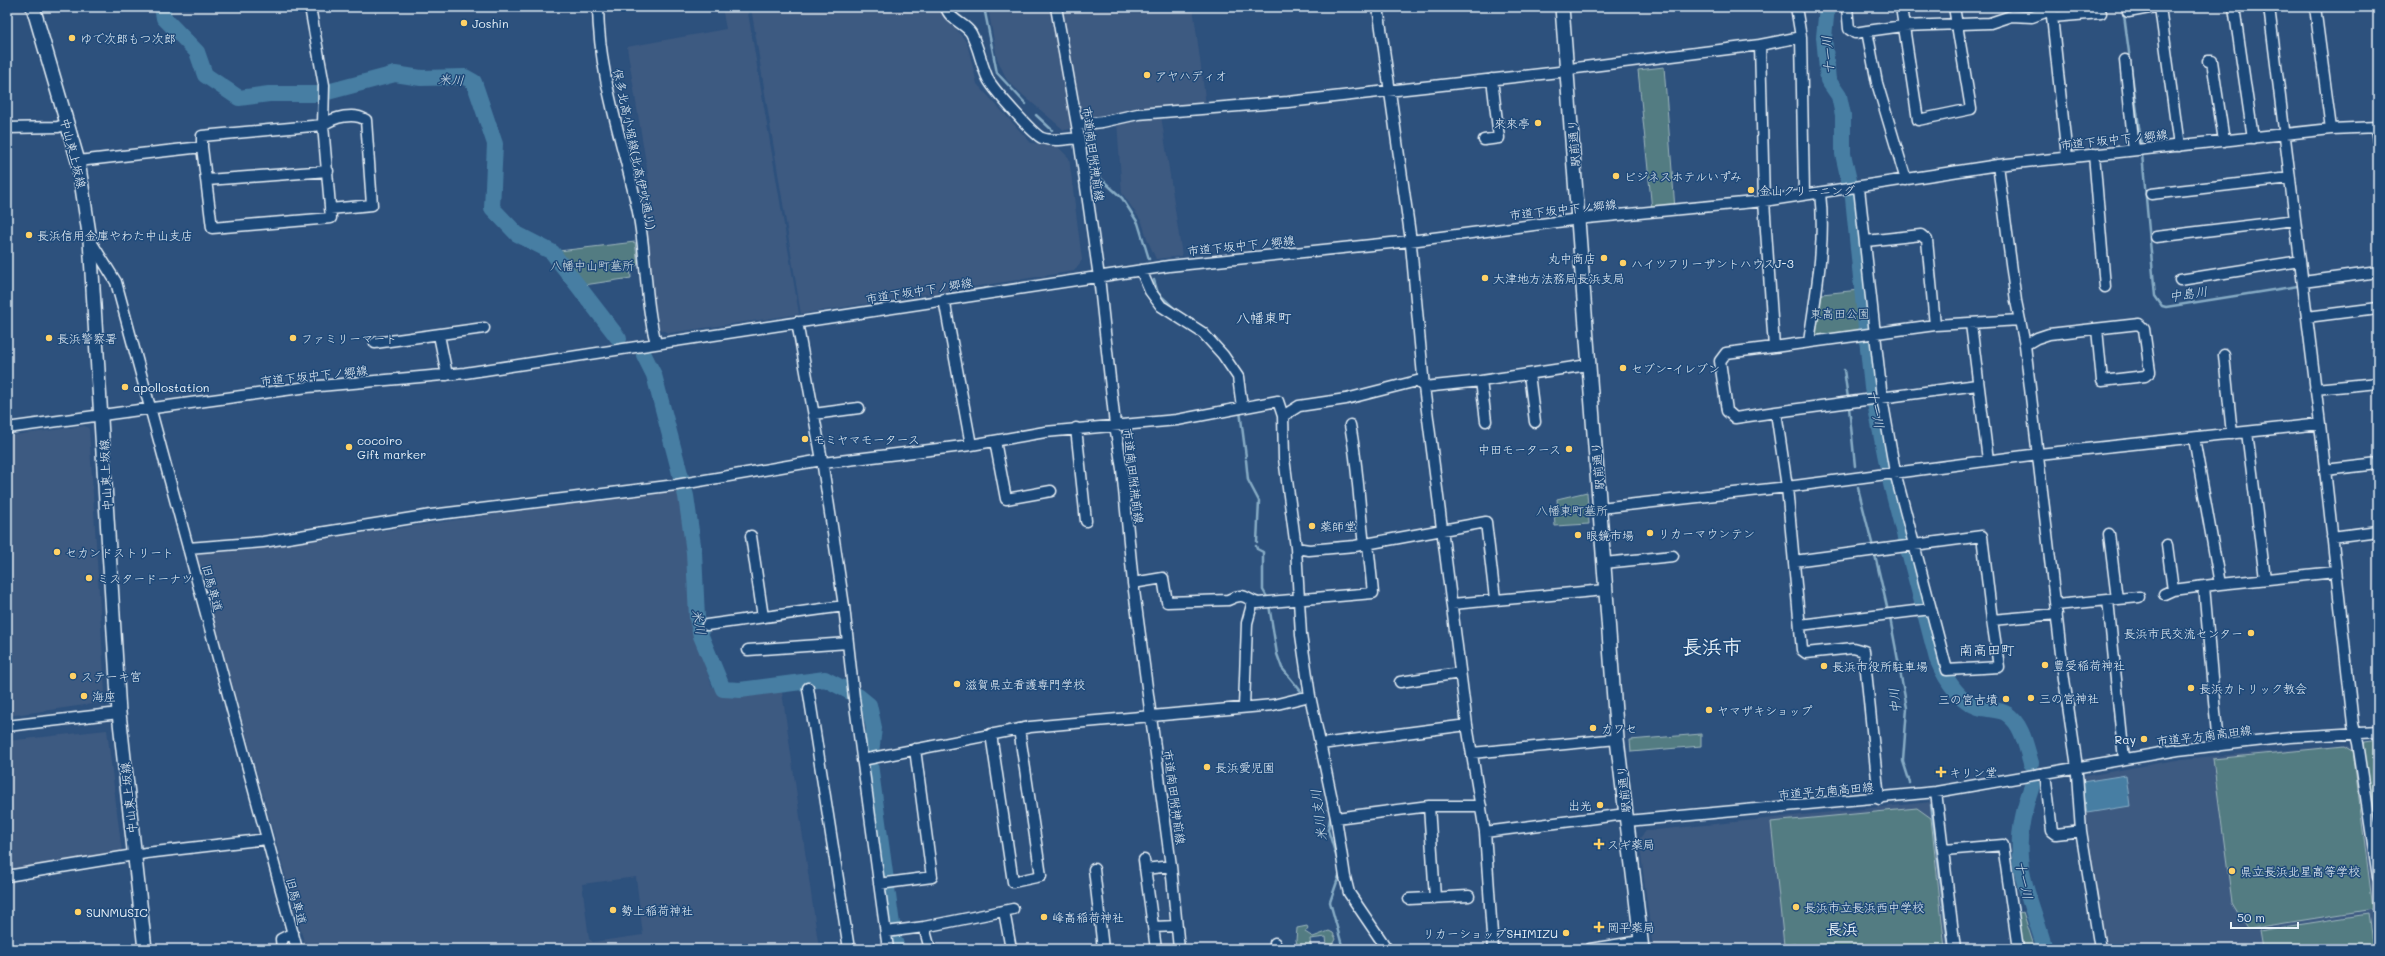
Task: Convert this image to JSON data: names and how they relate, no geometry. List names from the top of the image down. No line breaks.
{"streets":{"main road":["駅前通り","中山東上坂線"],"street":["市道下坂中下ノ郷線","保多北高小堀線(北高伊吹通り)","市道南田附神前線","旧馬車道","市道平方南高田線"]},"crossings":[["市道下坂中下ノ郷線","駅前通り"],["市道下坂中下ノ郷線","保多北高小堀線(北高伊吹通り)"],["市道下坂中下ノ郷線","中山東上坂線"],["市道下坂中下ノ郷線","市道南田附神前線"],["市道下坂中下ノ郷線","旧馬車道"],["駅前通り","市道平方南高田線"],["中山東上坂線","旧馬車道"]],"districts":["八幡東町","長浜市","南高田町","長浜"],"water":["十一川","米川","中島川","中川","米川支川"],"parks":["八幡中山町墓所","東高田公園","八幡東町墓所"],"places":{"other":["Joshin","ゆで次郎もつ次郎","アヤハディオ","來來亭","ビジネスホテルいずみ","金山クリーニング","長浜信用金庫やわた中山支店","丸中商店","ハイツフリーザントハウスJ-3","大津地方法務局長浜支局","長浜警察署","ファミリーマート","セブン-イレブン","apollostation","モミヤマモータース","cocoiro Gift marker","中田モータース","薬師堂","リカーマウンテン","眼鏡市場","セカンドストリート","ミスタードーナツ","長浜市民交流センター","豊受稲荷神社","長浜市役所駐車場","ステーキ宮","滋賀県立看護専門学校","長浜カトリック教会","海座","三の宮神社","三の宮古墳","ヤマザキショップ","カワセ","Ray","長浜愛児園","出光","県立長浜北星高等学校","長浜市立長浜西中学校","勢上稲荷神社","SUNMUSIC","峰高稲荷神社","リカーショップSHIMIZU"],"health":["キリン堂","スギ薬局","岡平薬局"]},"scale_bar":"50 m"}
